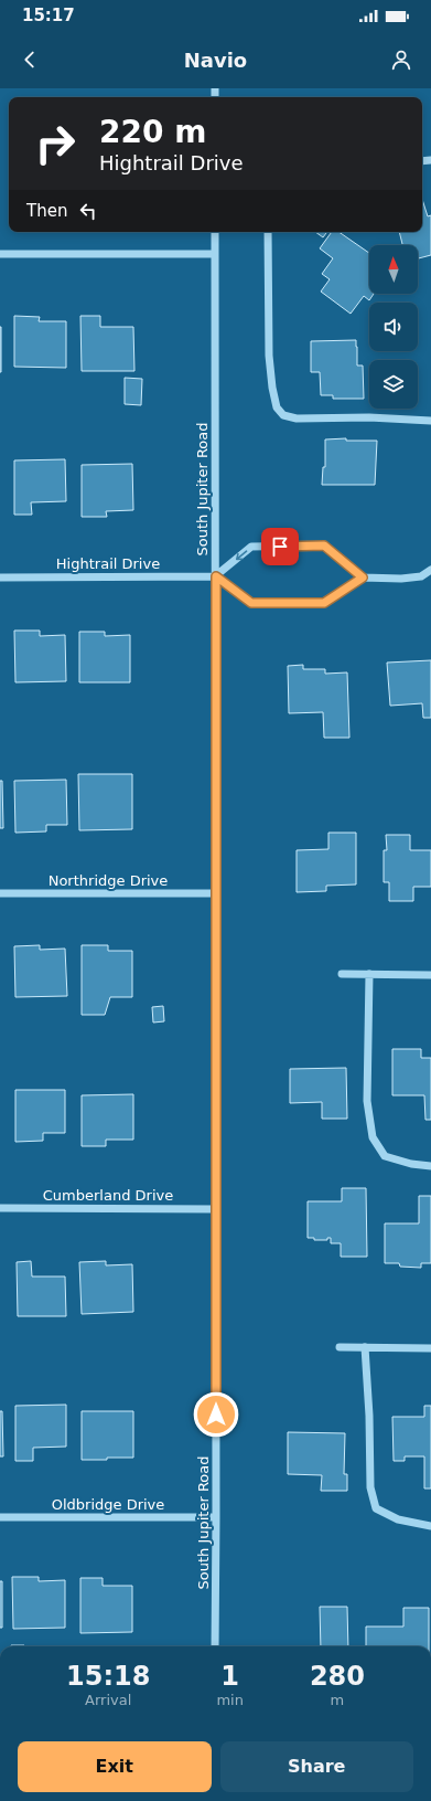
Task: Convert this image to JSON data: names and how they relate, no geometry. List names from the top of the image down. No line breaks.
{"streets":{"street":["South Jupiter Road","Hightrail Drive","Northridge Drive","Cumberland Drive","Oldbridge Drive"]},"crossings":[["South Jupiter Road","Hightrail Drive"],["South Jupiter Road","Northridge Drive"],["South Jupiter Road","Cumberland Drive"],["South Jupiter Road","Oldbridge Drive"]],"north":"top","page":{"status":"15:17","header":"Navio","turn":["220 m","Hightrail Drive"],"then":"Then","eta":["15:18","Arrival","1","min","280","m"],"buttons":["Exit","Share"]}}
